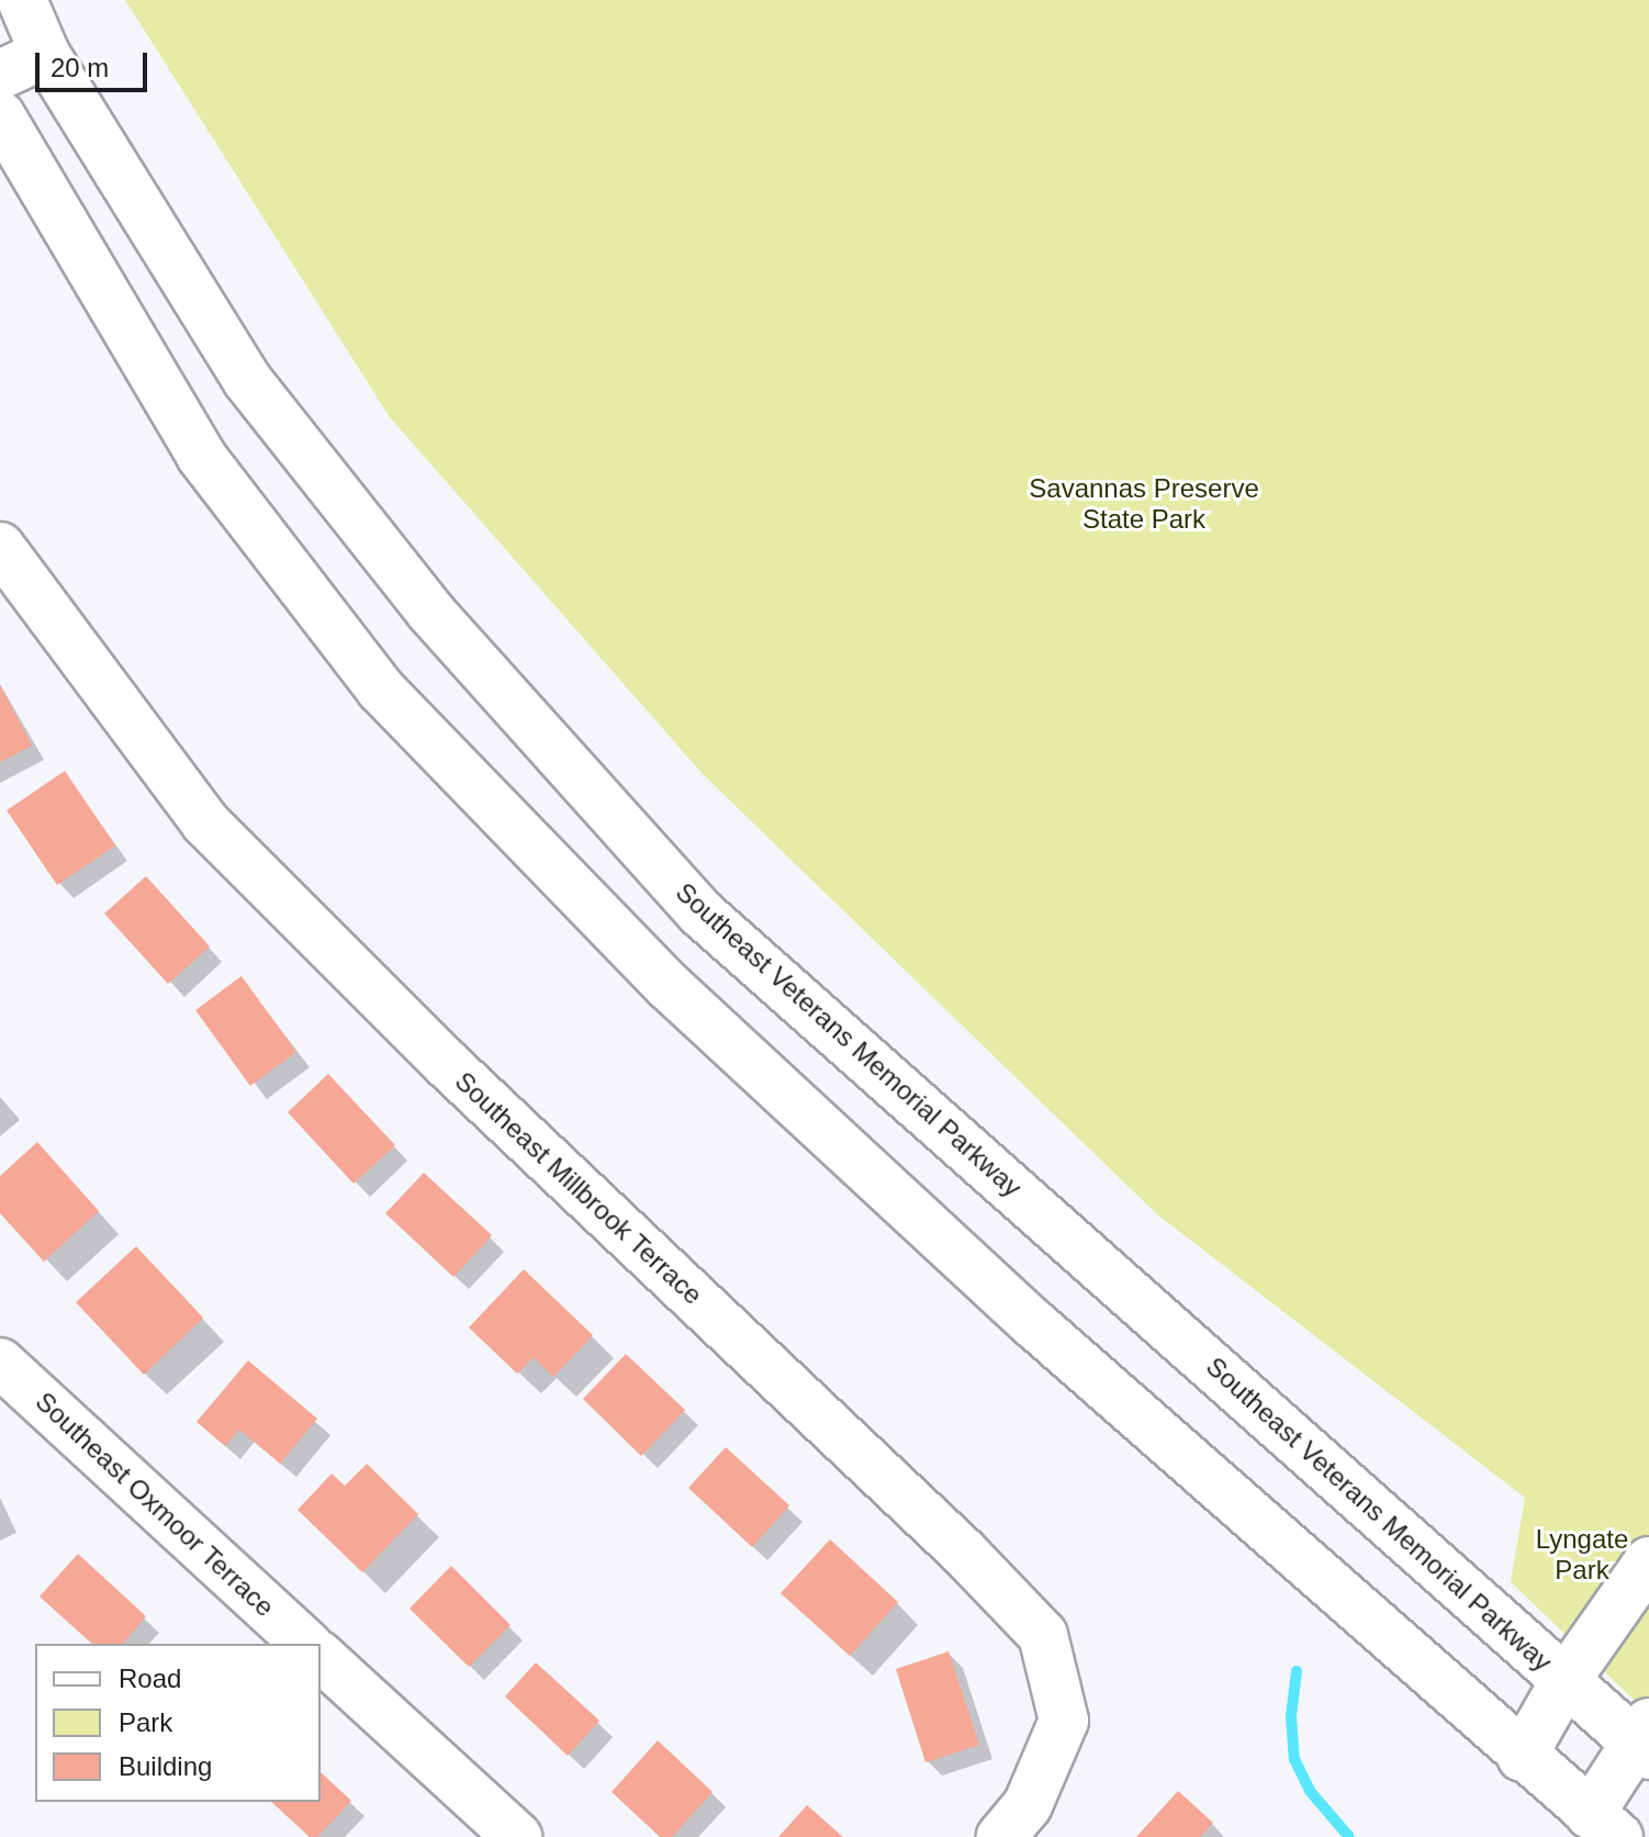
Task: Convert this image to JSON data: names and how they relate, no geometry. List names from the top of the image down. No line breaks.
{"streets":{"main road":["Southeast Veterans Memorial Parkway","Southeast Millbrook Terrace","Southeast Oxmoor Terrace"]},"parks":["Savannas Preserve State Park","Lyngate Park"],"legend":["Road","Park","Building"],"scale_bar":"20 m"}
